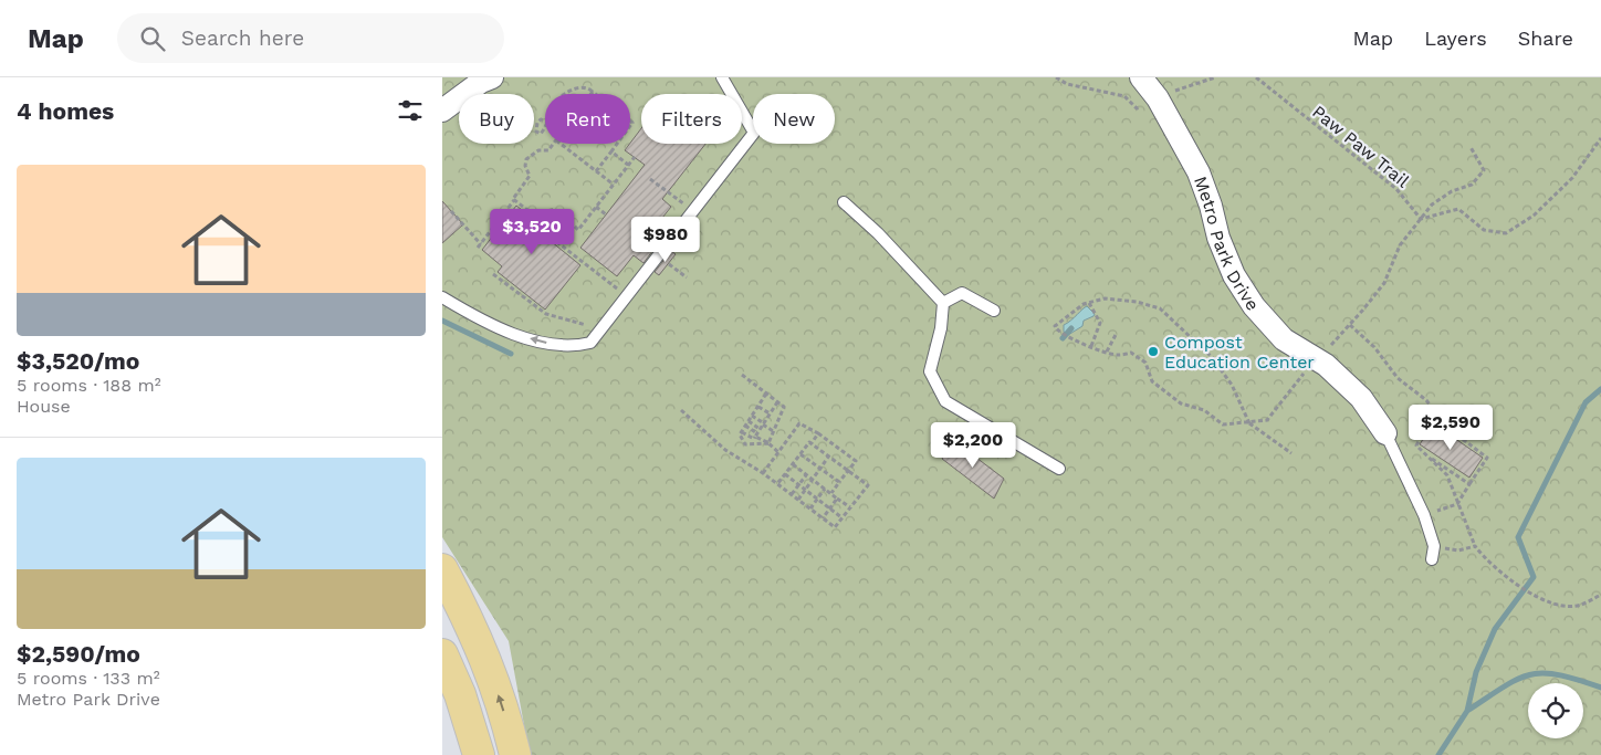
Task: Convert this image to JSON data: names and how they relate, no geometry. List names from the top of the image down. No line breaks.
{"streets":{"street":["Metro Park Drive"],"path":["Paw Paw Trail"]},"places":["Compost Education Center"],"page":{"header":"Map","search":"Search here","nav":["Map","Layers","Share"],"heading":"4 homes","chip":["Buy","Rent","Filters","New"],"list":[{"name":"$3,520/mo","note":"5 rooms · 188 m² · House"},{"name":"$2,590/mo","note":"5 rooms · 133 m² · Metro Park Drive"}],"price":["$3,520","$980","$2,590","$2,200"]}}
